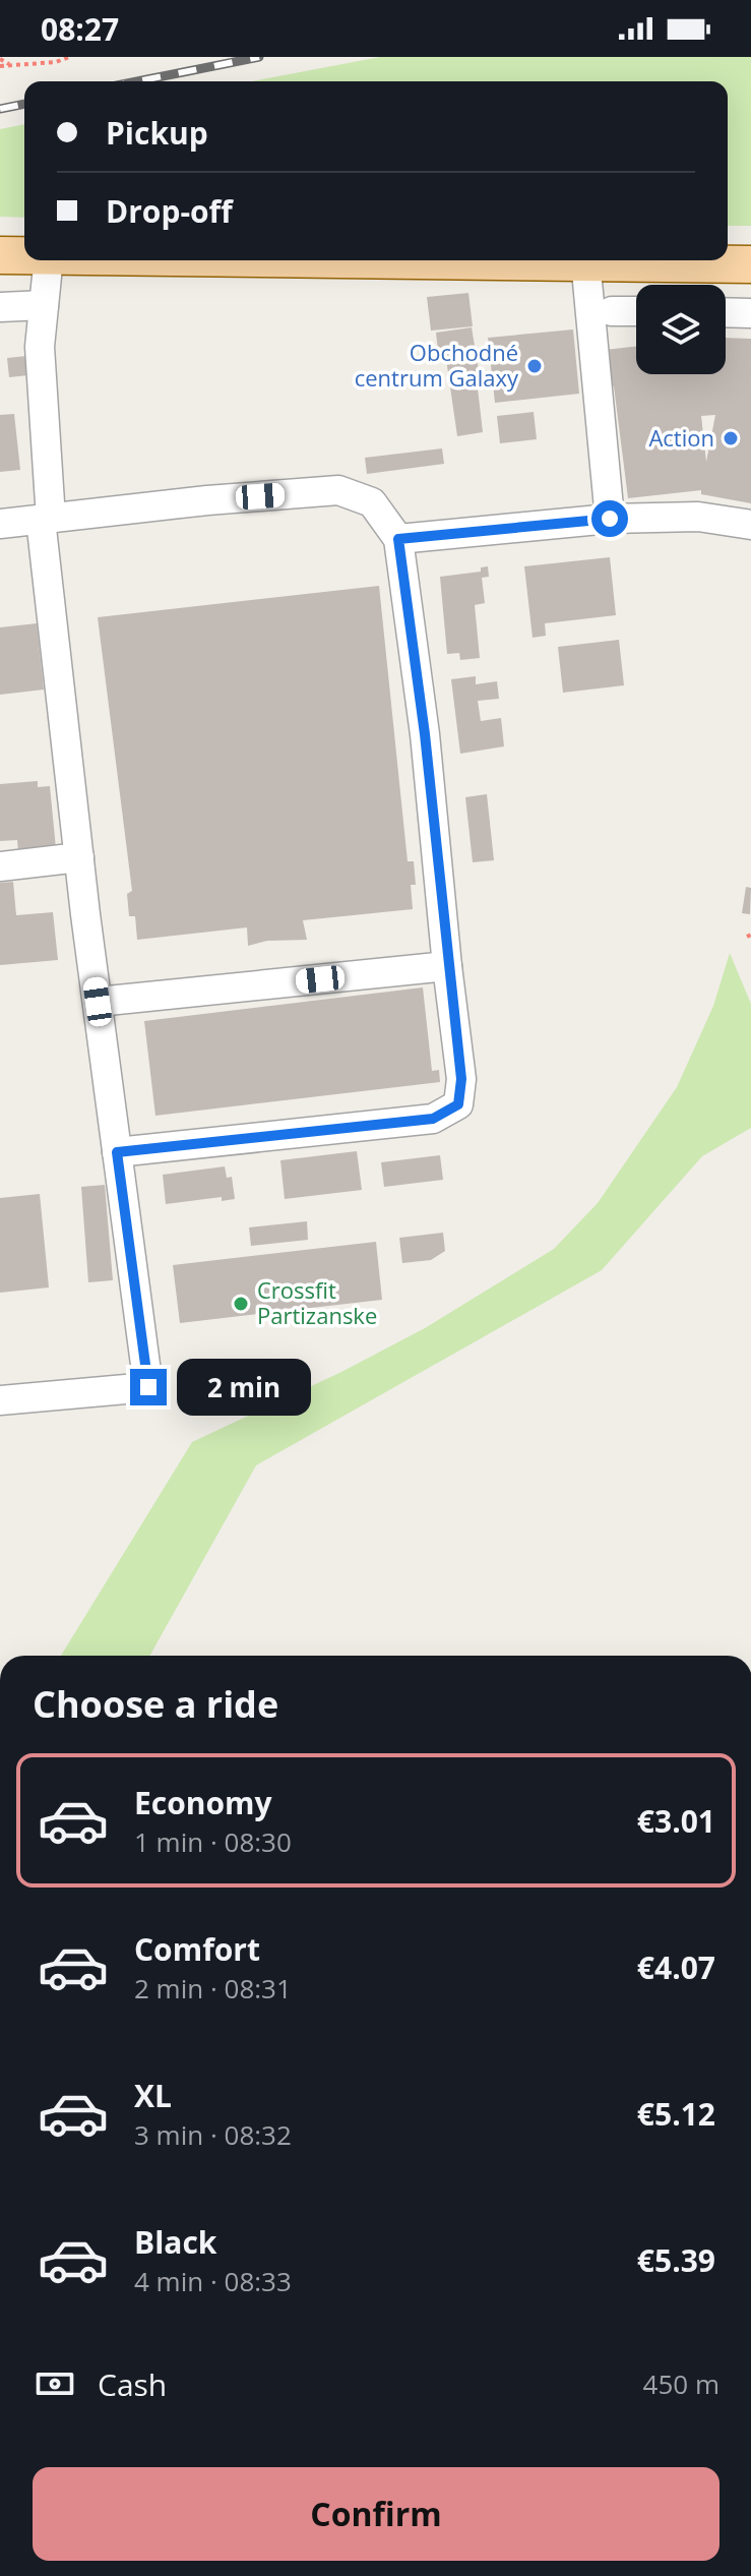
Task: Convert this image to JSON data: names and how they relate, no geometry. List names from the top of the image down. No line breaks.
{"places":["Obchodné centrum Galaxy","Action","Crossfit Partizanske"],"page":{"status":"08:27","banner":["Pickup","Drop-off"],"bubble":"2 min","heading":"Choose a ride","list":[{"name":"Economy","note":"1 min · 08:30","value":"€3.01"},{"name":"Comfort","note":"2 min · 08:31","value":"€4.07"},{"name":"XL","note":"3 min · 08:32","value":"€5.12"},{"name":"Black","note":"4 min · 08:33","value":"€5.39"}],"pay":["Cash","450 m"],"buttons":"Confirm"}}
